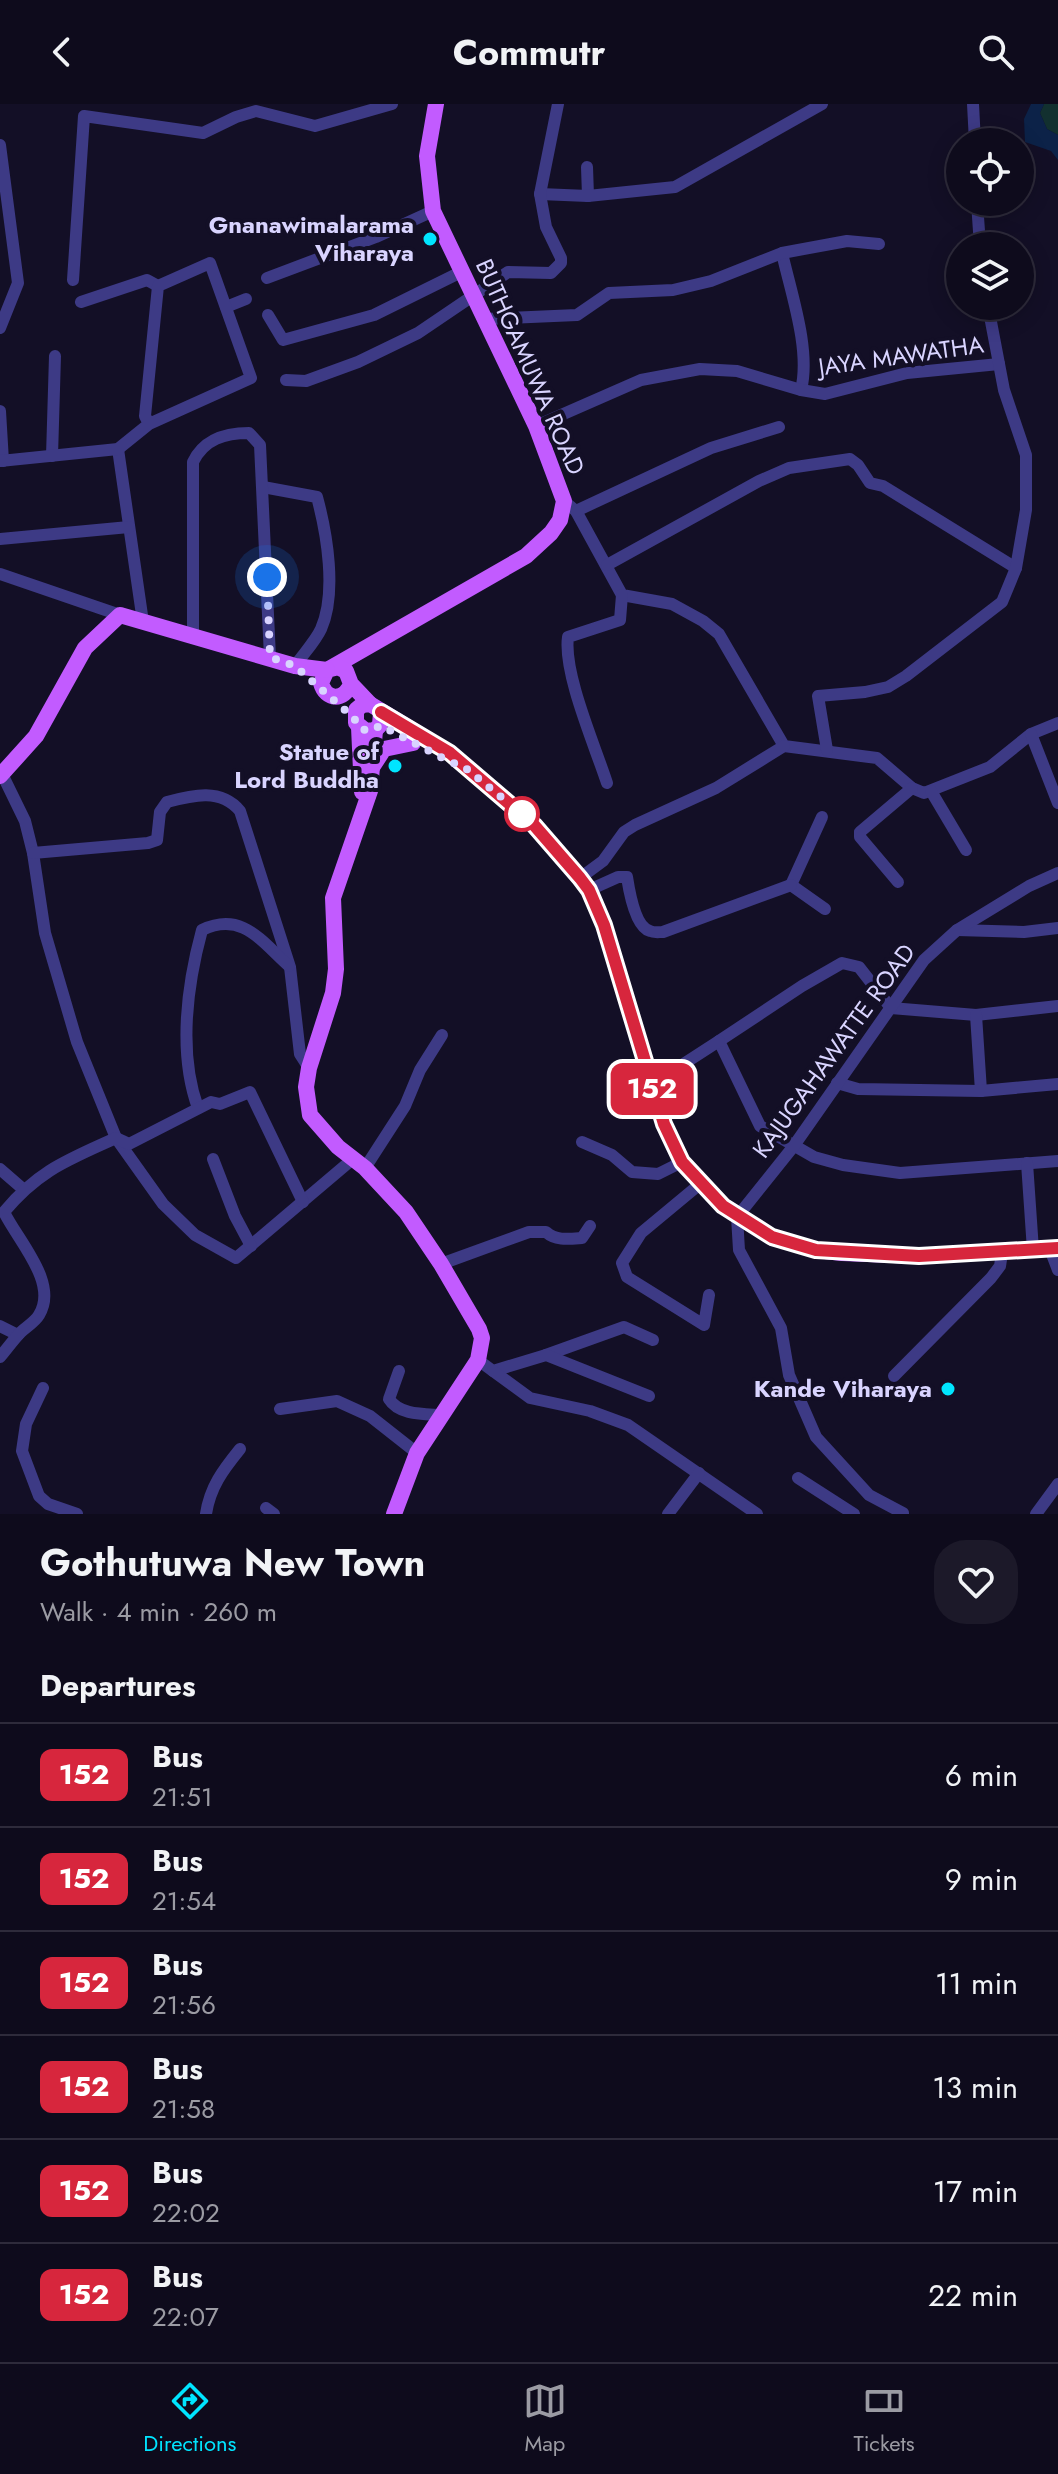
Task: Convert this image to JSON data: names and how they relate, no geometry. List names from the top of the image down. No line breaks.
{"streets":{"main road":["BUTHGAMUWA ROAD"],"street":["JAYA MAWATHA","KAJUGAHAWATTE ROAD"]},"crossings":[["JAYA MAWATHA","BUTHGAMUWA ROAD"]],"places":["Gnanawimalarama Viharaya","Statue of Lord Buddha","Kande Viharaya"],"lines":["bus line 152"],"page":{"header":"Commutr","on_map":"152","heading":[["Gothutuwa New Town","Walk · 4 min · 260 m"],"Departures"],"list":[{"mark":"152","name":"Bus","note":"21:51","value":"6 min"},{"mark":"152","name":"Bus","note":"21:54","value":"9 min"},{"mark":"152","name":"Bus","note":"21:56","value":"11 min"},{"mark":"152","name":"Bus","note":"21:58","value":"13 min"},{"mark":"152","name":"Bus","note":"22:02","value":"17 min"},{"mark":"152","name":"Bus","note":"22:07","value":"22 min"}],"tabs":["Directions","Map","Tickets"]}}
